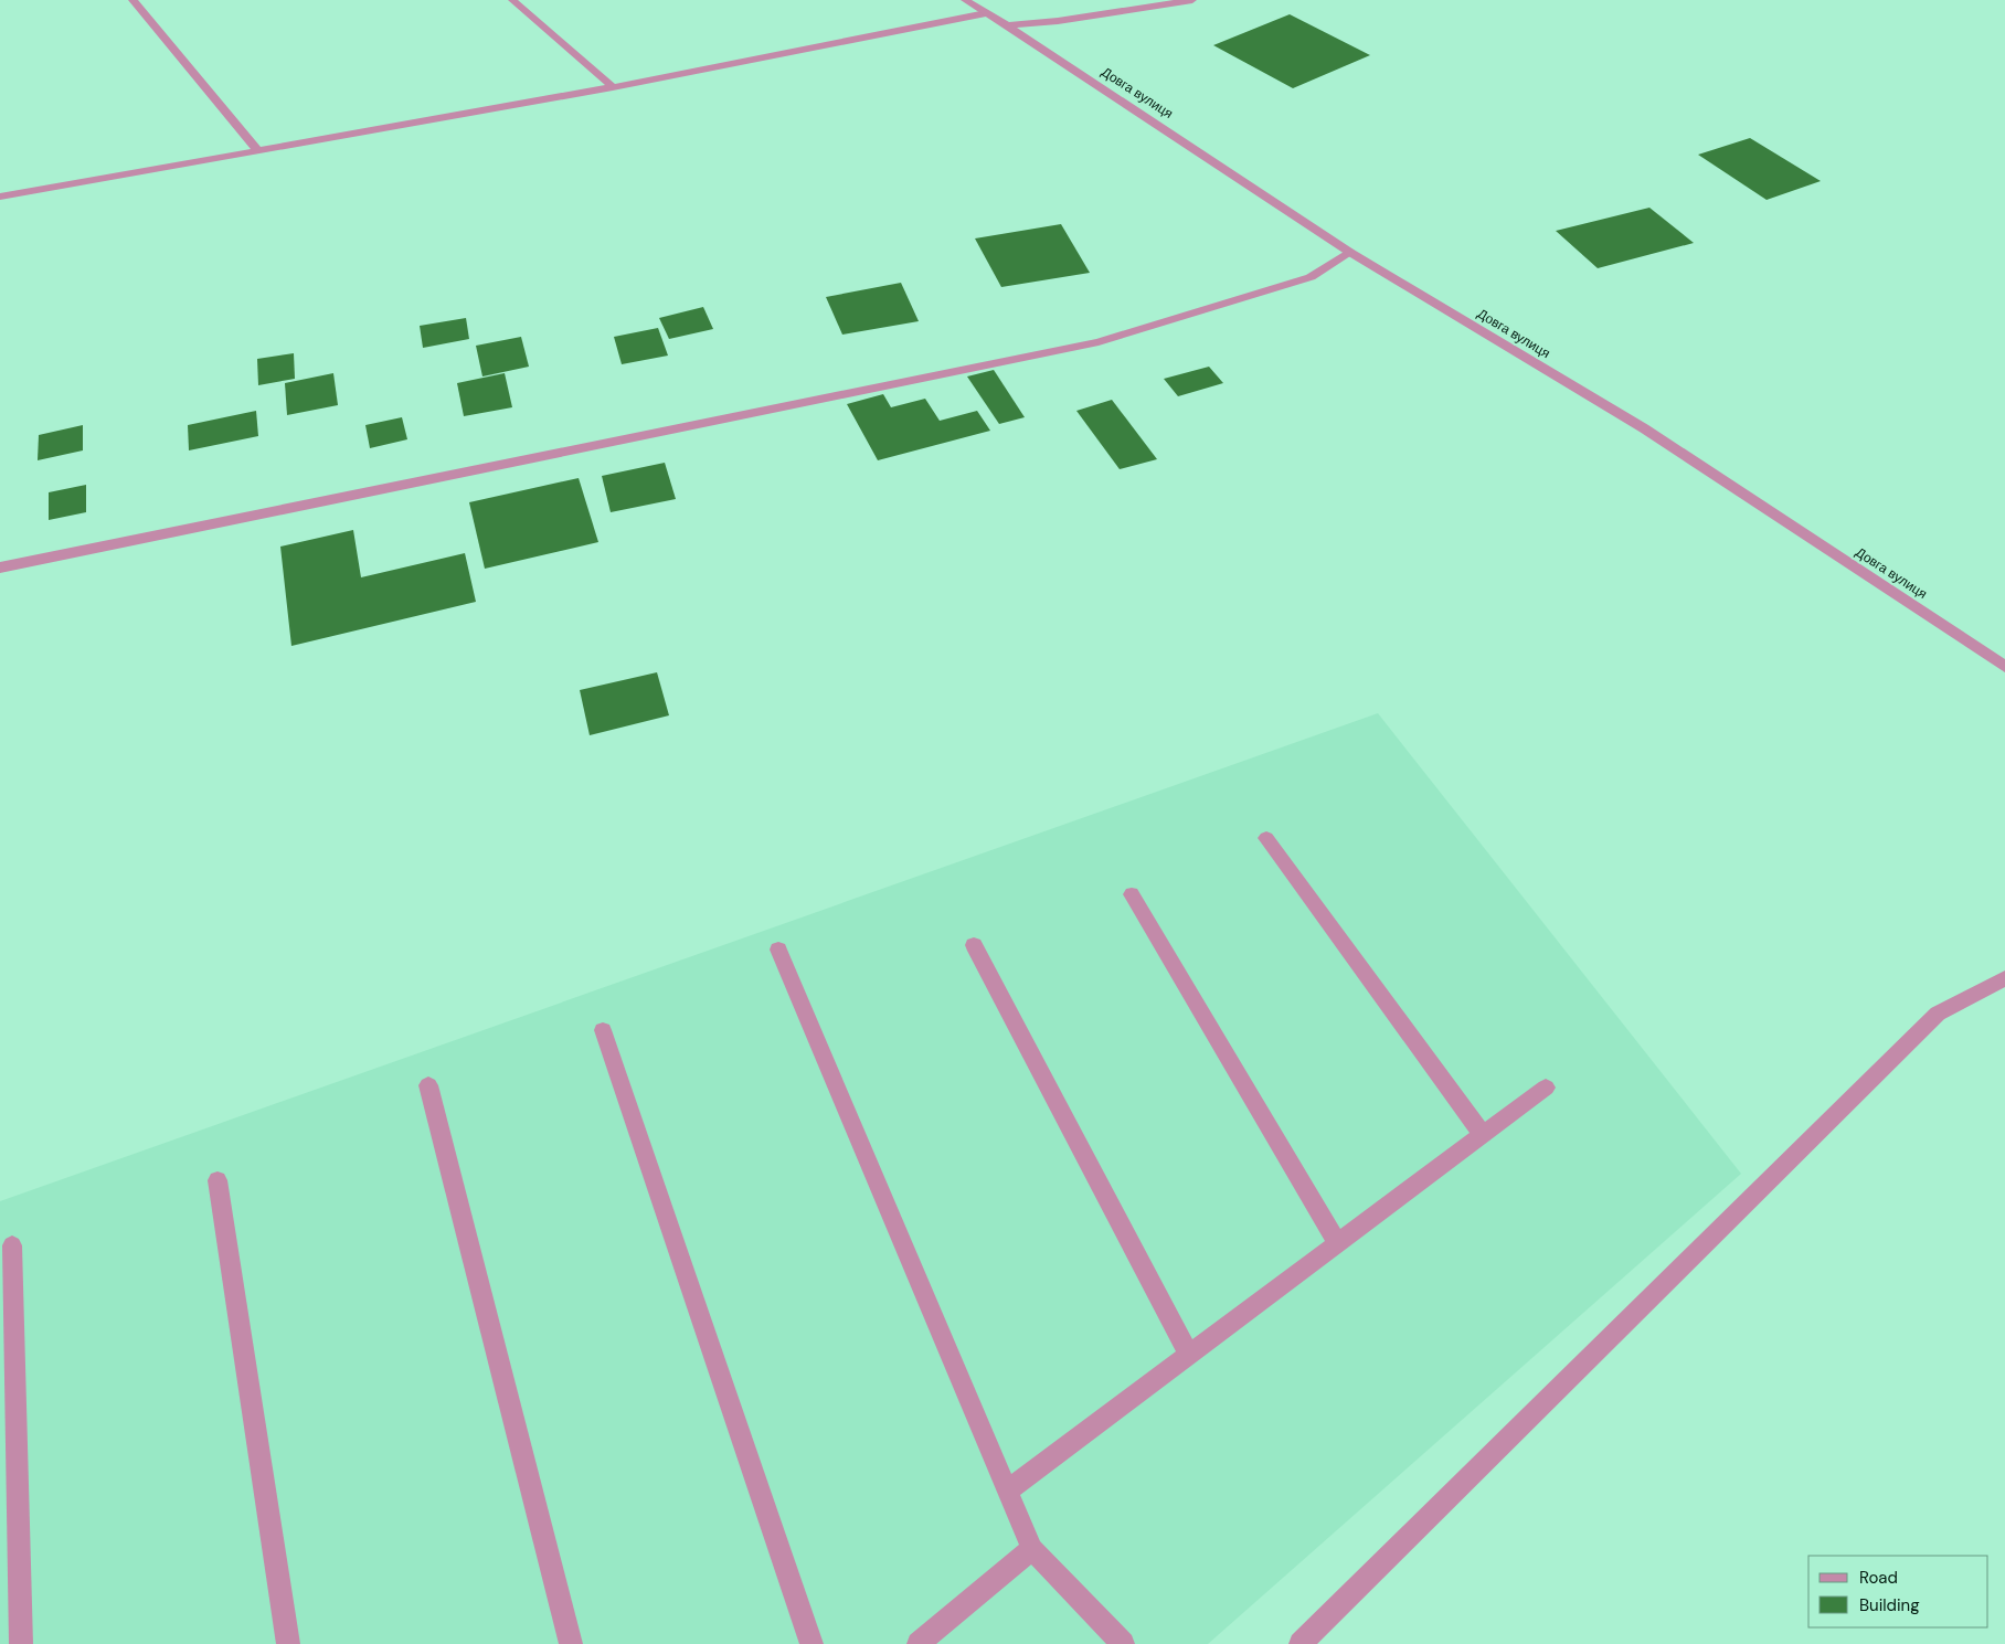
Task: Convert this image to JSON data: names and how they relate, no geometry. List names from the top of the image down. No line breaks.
{"streets":{"street":["Довга вулиця"]},"legend":["Road","Building"]}
